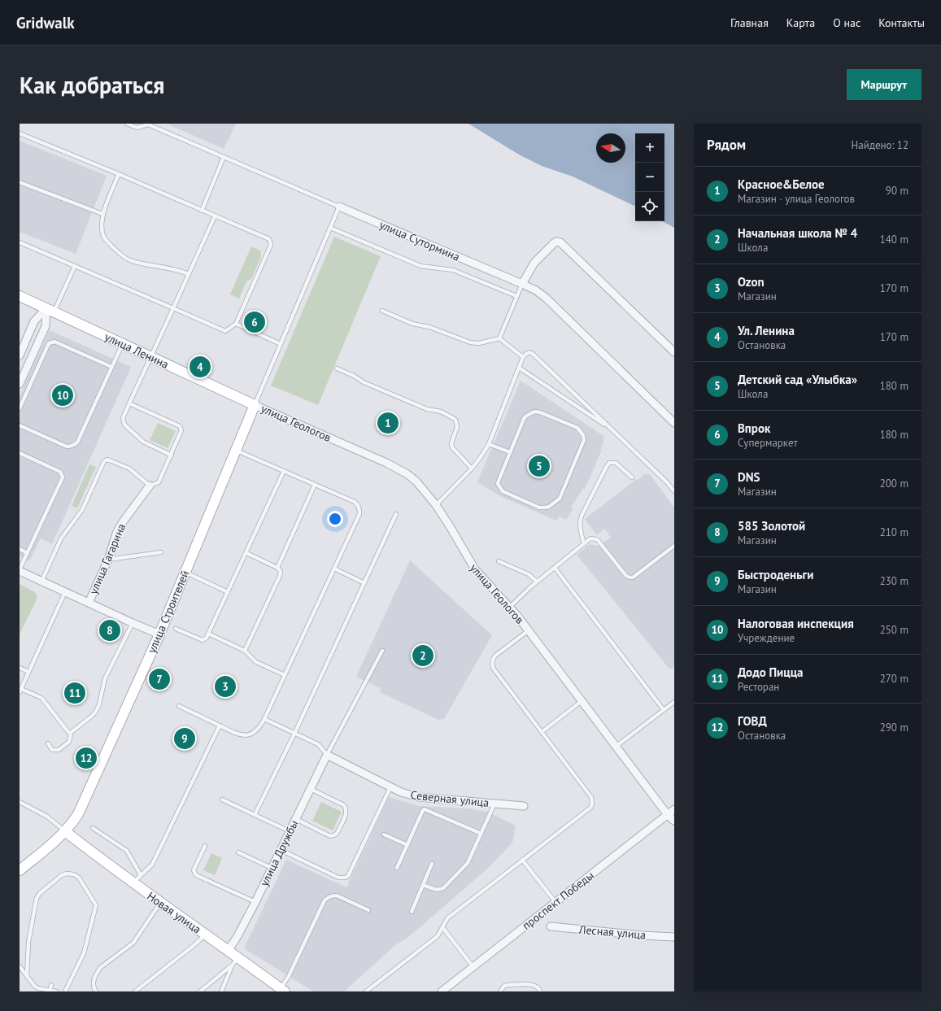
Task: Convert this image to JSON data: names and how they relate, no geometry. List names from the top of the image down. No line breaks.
{"streets":{"main road":["улица Ленина","улица Строителей","Новая улица"],"street":["улица Сутормина","улица Геологов","улица Гагарина","Северная улица","улица Дружбы","проспект Победы","Лесная улица"]},"crossings":[["улица Ленина","улица Геологов"],["улица Ленина","улица Строителей"],["улица Геологов","улица Строителей"],["улица Геологов","проспект Победы"],["улица Строителей","Новая улица"],["Северная улица","улица Дружбы"],["улица Дружбы","Новая улица"]],"north":"left","page":{"header":"Gridwalk","nav":["Главная","Карта","О нас","Контакты"],"buttons":"Маршрут","title":"Как добраться","heading":["Рядом","Найдено: 12"],"map_buttons":["+","−"],"list":[{"mark":"1","name":"Красное&Белое","note":"Магазин · улица Геологов","value":"90 m"},{"mark":"2","name":"Начальная школа № 4","note":"Школа","value":"140 m"},{"mark":"3","name":"Ozon","note":"Магазин","value":"170 m"},{"mark":"4","name":"Ул. Ленина","note":"Остановка","value":"170 m"},{"mark":"5","name":"Детский сад «Улыбка»","note":"Школа","value":"180 m"},{"mark":"6","name":"Впрок","note":"Супермаркет","value":"180 m"},{"mark":"7","name":"DNS","note":"Магазин","value":"200 m"},{"mark":"8","name":"585 Золотой","note":"Магазин","value":"210 m"},{"mark":"9","name":"Быстроденьги","note":"Магазин","value":"230 m"},{"mark":"10","name":"Налоговая инспекция","note":"Учреждение","value":"250 m"},{"mark":"11","name":"Додо Пицца","note":"Ресторан","value":"270 m"},{"mark":"12","name":"ГОВД","note":"Остановка","value":"290 m"}],"pins":["6","4","10","1","5","8","2","7","3","11","9","12"]}}
